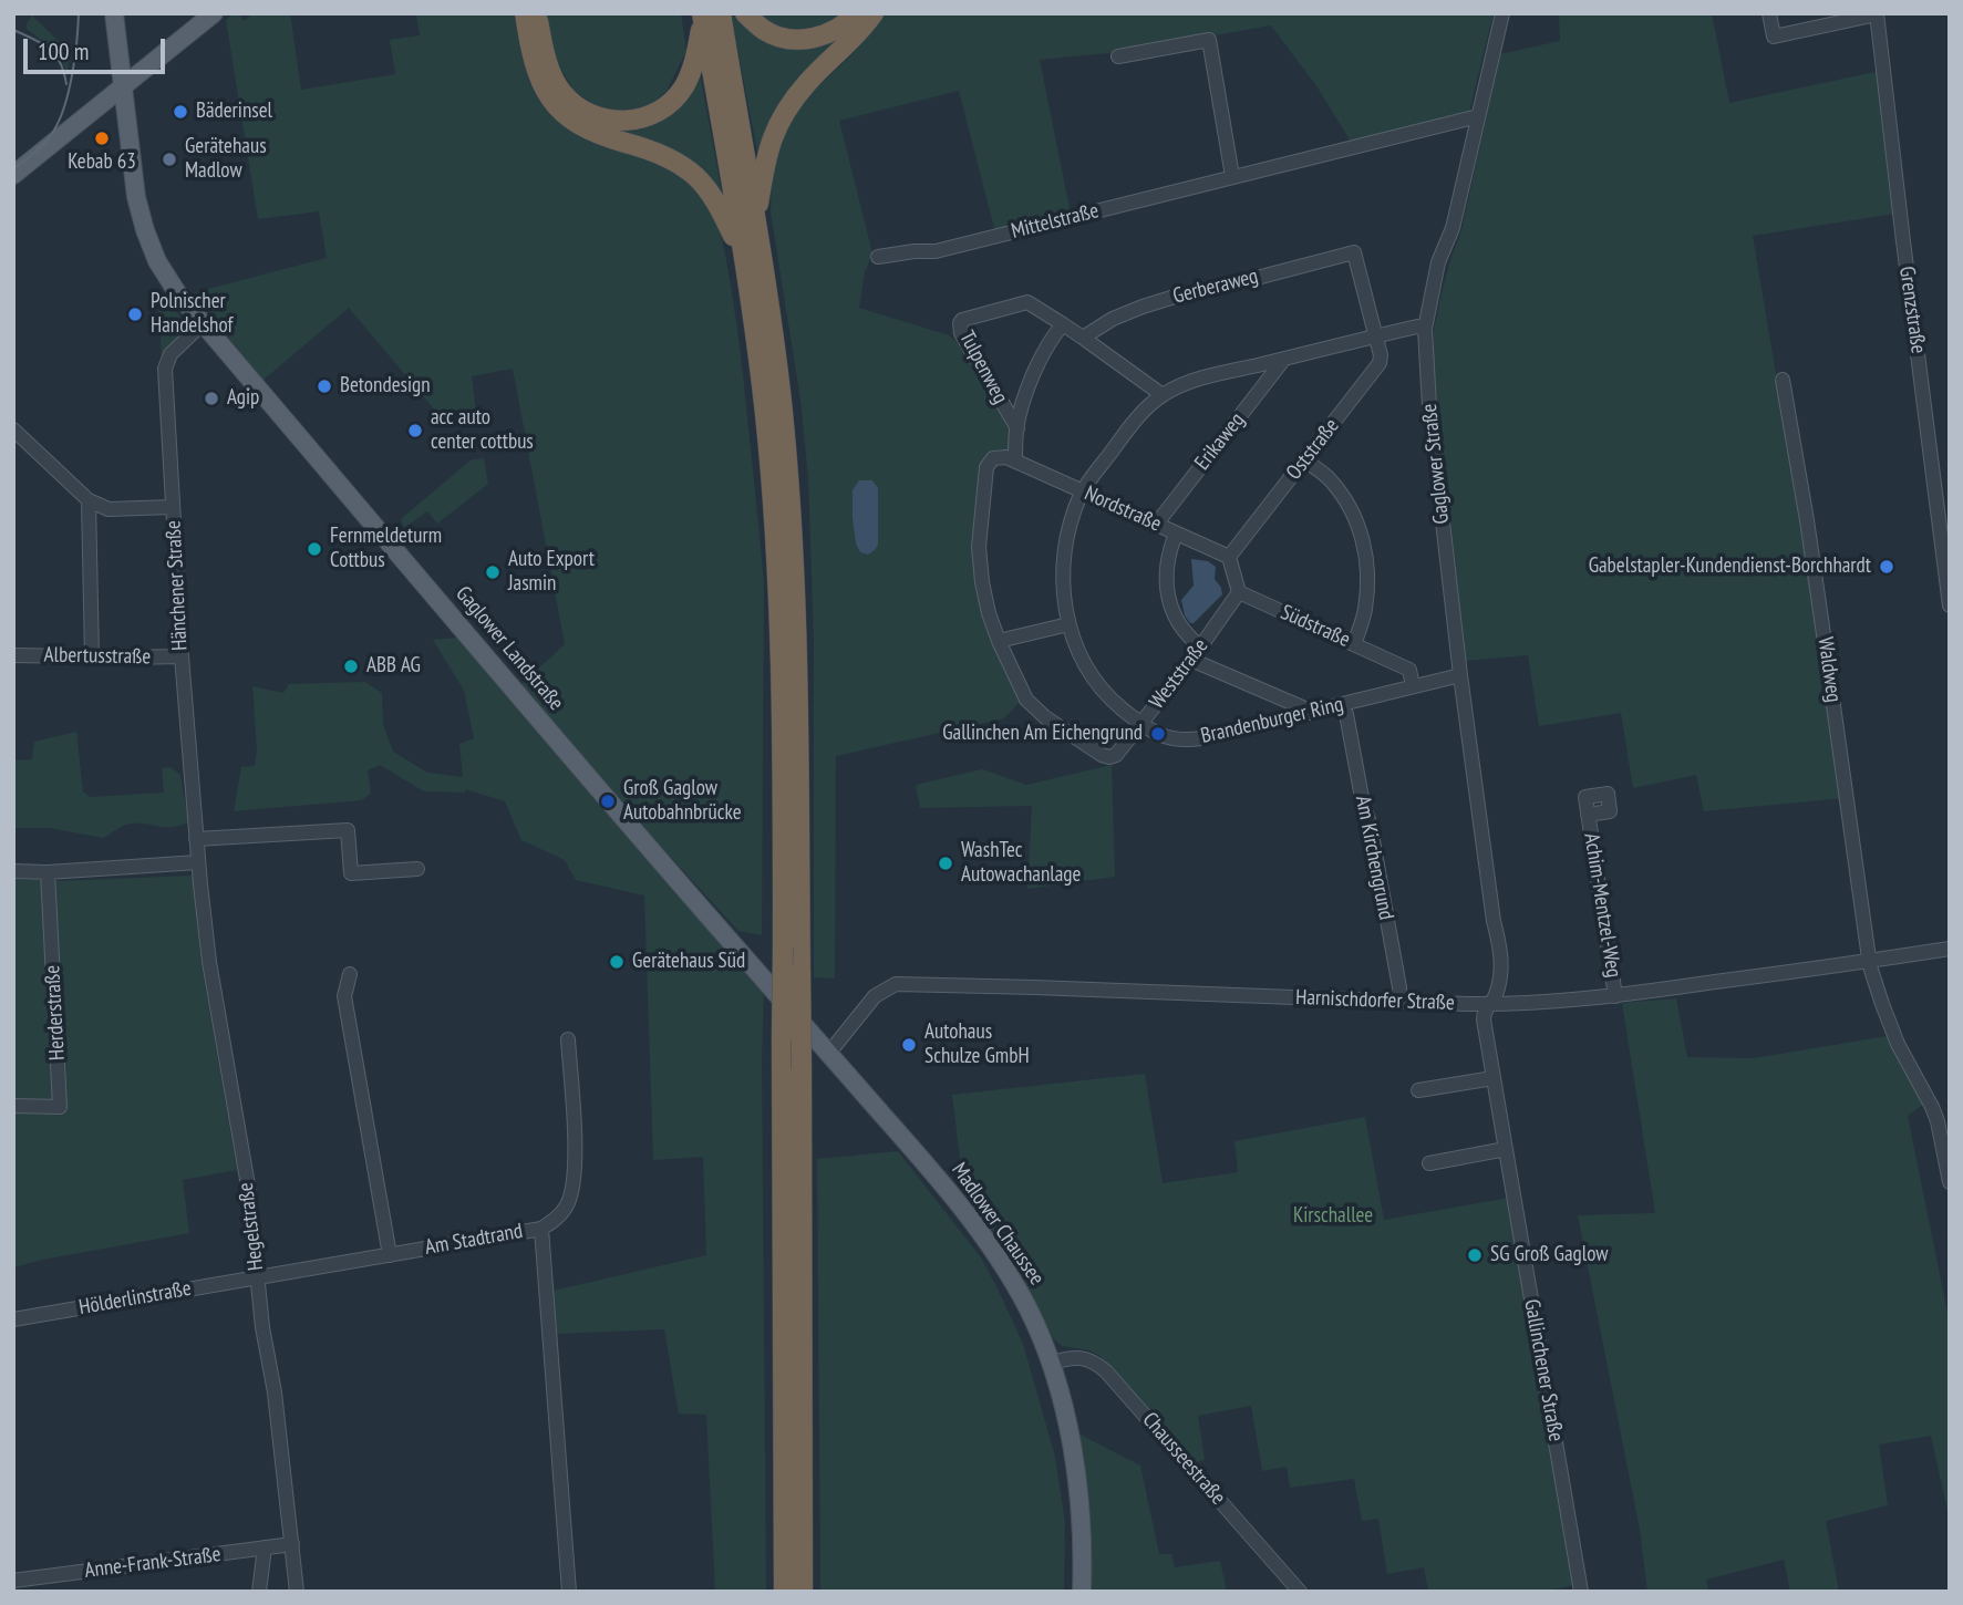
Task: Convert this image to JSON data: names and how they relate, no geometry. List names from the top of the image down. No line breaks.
{"streets":{"main road":["Gaglower Landstraße","Madlower Chaussee"],"street":["Mittelstraße","Gerberaweg","Grenzstraße","Tulpenweg","Erikaweg","Oststraße","Gaglower Straße","Nordstraße","Hänchener Straße","Südstraße","Albertusstraße","Waldweg","Weststraße","Brandenburger Ring","Am Kirchengrund","Achim-Mentzel-Weg","Harnischdorfer Straße","Herderstraße","Hegelstraße","Am Stadtrand","Hölderlinstraße","Gallinchener Straße","Chausseestraße","Anne-Frank-Straße"]},"crossings":[["Mittelstraße","Gaglower Straße"],["Gerberaweg","Tulpenweg"],["Gerberaweg","Oststraße"],["Tulpenweg","Nordstraße"],["Tulpenweg","Brandenburger Ring"],["Erikaweg","Nordstraße"],["Erikaweg","Brandenburger Ring"],["Oststraße","Nordstraße"],["Oststraße","Brandenburger Ring"],["Gaglower Straße","Brandenburger Ring"],["Gaglower Straße","Harnischdorfer Straße"],["Gaglower Straße","Gallinchener Straße"],["Nordstraße","Brandenburger Ring"],["Hänchener Straße","Gaglower Landstraße"],["Hänchener Straße","Albertusstraße"],["Hänchener Straße","Hegelstraße"],["Südstraße","Weststraße"],["Südstraße","Brandenburger Ring"],["Gaglower Landstraße","Harnischdorfer Straße"],["Gaglower Landstraße","Madlower Chaussee"],["Waldweg","Harnischdorfer Straße"],["Weststraße","Brandenburger Ring"],["Am Kirchengrund","Harnischdorfer Straße"],["Achim-Mentzel-Weg","Harnischdorfer Straße"],["Harnischdorfer Straße","Madlower Chaussee"],["Harnischdorfer Straße","Gallinchener Straße"],["Madlower Chaussee","Chausseestraße"],["Hegelstraße","Am Stadtrand"],["Hegelstraße","Hölderlinstraße"],["Hegelstraße","Anne-Frank-Straße"],["Am Stadtrand","Hölderlinstraße"]],"parks":["Kirschallee"],"places":["Bäderinsel","Kebab 63","Gerätehaus Madlow","Polnischer Handelshof","Betondesign","Agip","acc auto center cottbus","Fernmeldeturm Cottbus","Gabelstapler-Kundendienst-Borchhardt","Auto Export Jasmin","ABB AG","Gallinchen Am Eichengrund","Groß Gaglow Autobahnbrücke","WashTec Autowachanlage","Gerätehaus Süd","Autohaus Schulze GmbH","SG Groß Gaglow"],"scale_bar":"100 m"}
